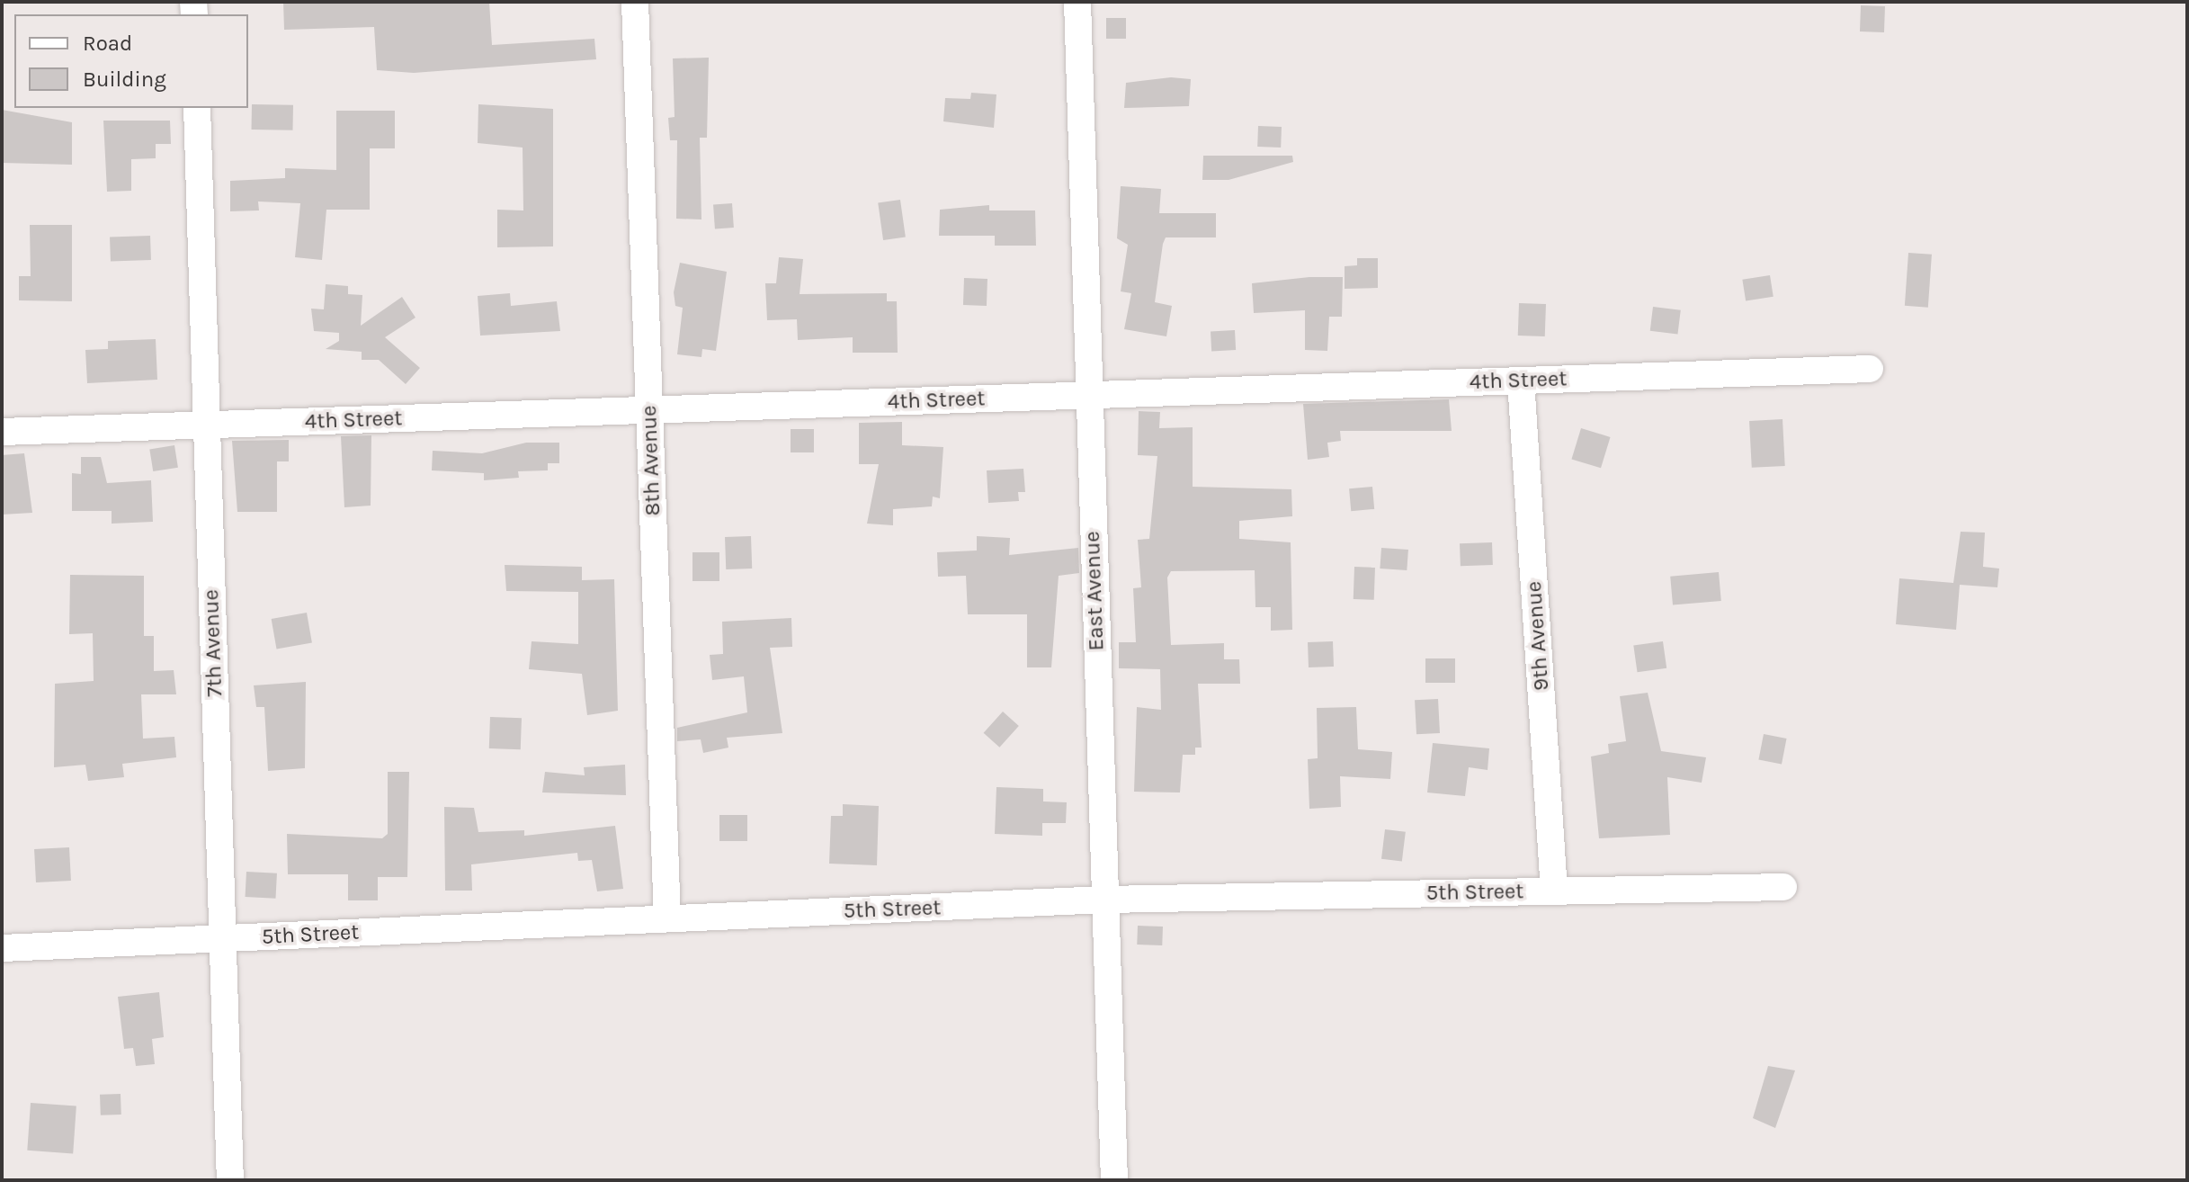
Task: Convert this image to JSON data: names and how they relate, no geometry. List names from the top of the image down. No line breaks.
{"streets":{"street":["4th Street","8th Avenue","East Avenue","9th Avenue","7th Avenue","5th Street"]},"crossings":[["4th Street","8th Avenue"],["4th Street","East Avenue"],["4th Street","9th Avenue"],["4th Street","7th Avenue"],["8th Avenue","5th Street"],["East Avenue","5th Street"],["9th Avenue","5th Street"],["7th Avenue","5th Street"]],"legend":["Road","Building"]}
